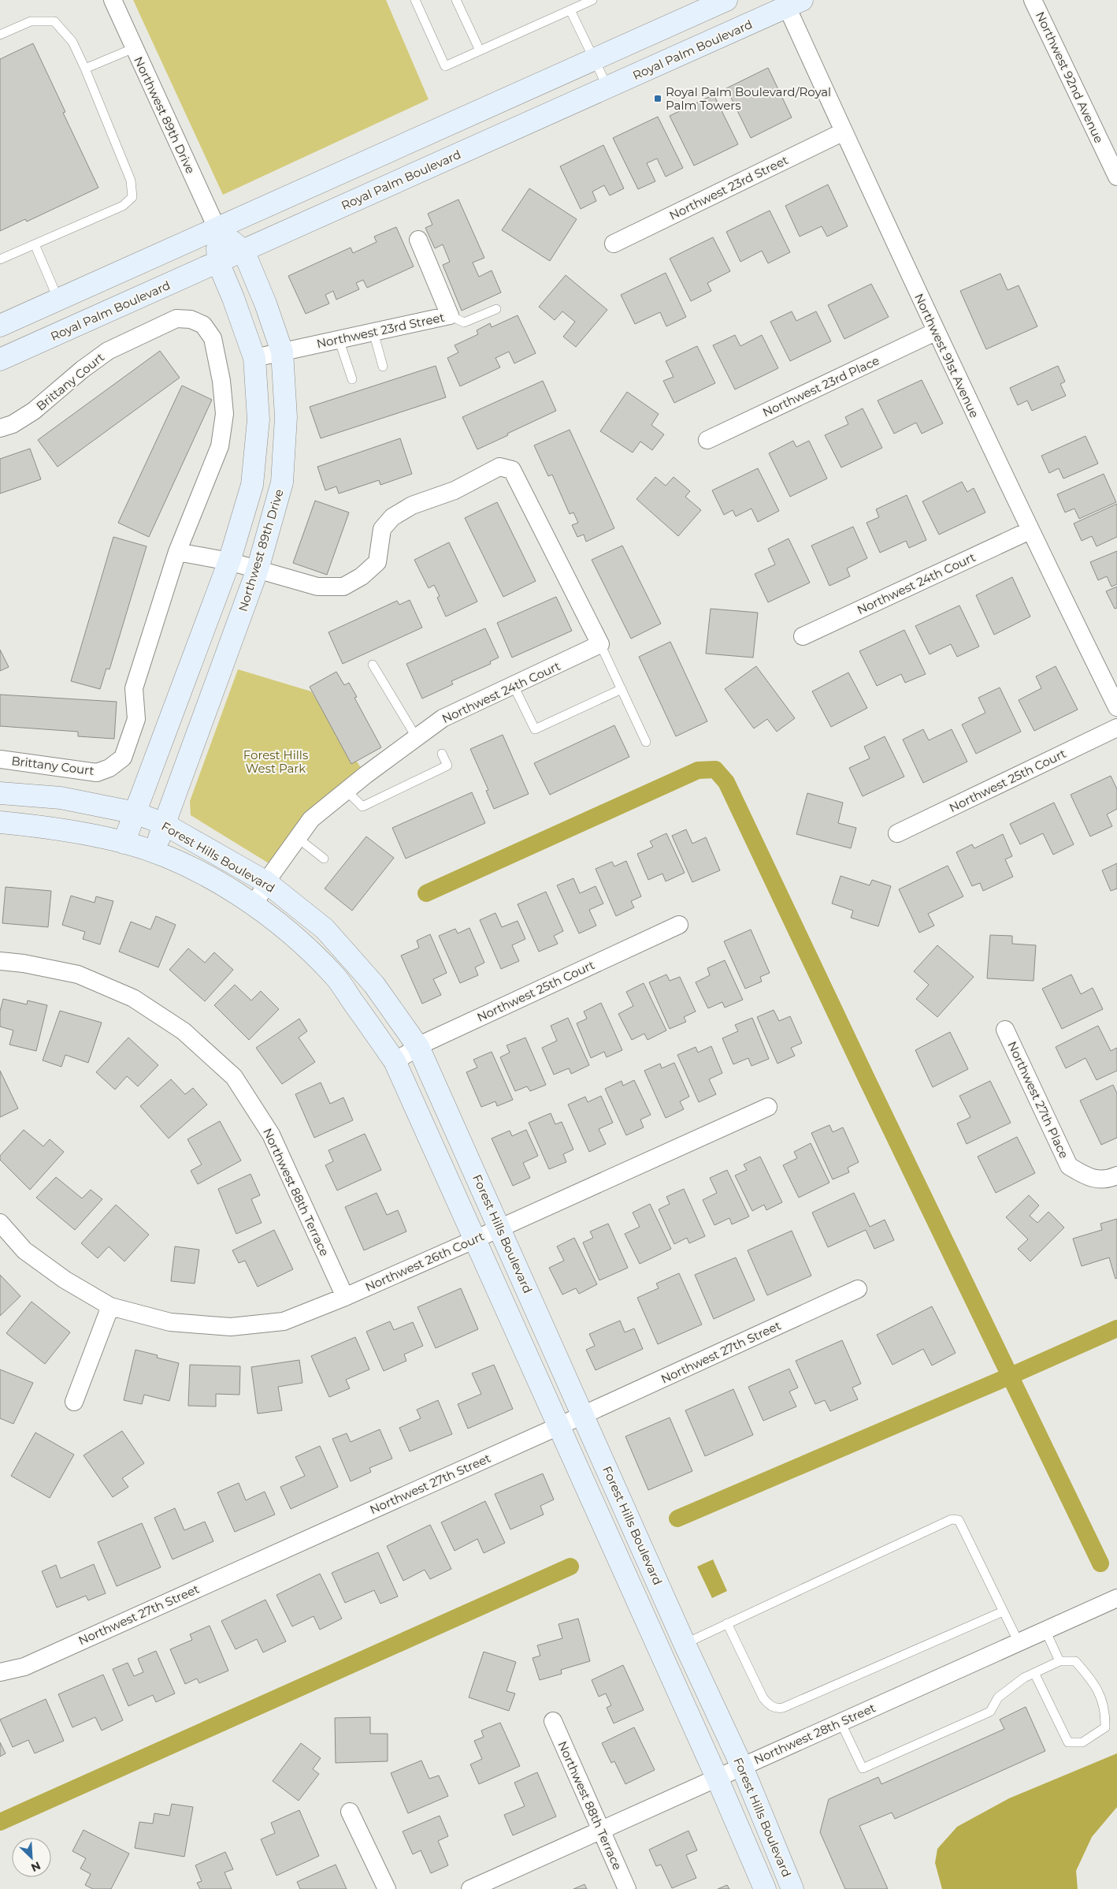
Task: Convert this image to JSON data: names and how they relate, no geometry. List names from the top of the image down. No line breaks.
{"streets":{"street":["Royal Palm Boulevard","Northwest 92nd Avenue","Northwest 89th Drive","Northwest 23rd Street","Northwest 91st Avenue","Brittany Court","Northwest 23rd Place","Northwest 24th Court","Northwest 25th Court","Forest Hills Boulevard","Northwest 27th Place","Northwest 88th Terrace","Northwest 26th Court","Northwest 27th Street","Northwest 28th Street"]},"crossings":[["Royal Palm Boulevard","Northwest 89th Drive"],["Royal Palm Boulevard","Northwest 91st Avenue"],["Northwest 89th Drive","Northwest 23rd Street"],["Northwest 89th Drive","Forest Hills Boulevard"],["Northwest 23rd Street","Northwest 91st Avenue"],["Northwest 91st Avenue","Northwest 23rd Place"],["Northwest 91st Avenue","Northwest 24th Court"],["Northwest 24th Court","Forest Hills Boulevard"],["Northwest 25th Court","Forest Hills Boulevard"],["Forest Hills Boulevard","Northwest 26th Court"],["Forest Hills Boulevard","Northwest 27th Street"],["Forest Hills Boulevard","Northwest 28th Street"],["Northwest 88th Terrace","Northwest 26th Court"],["Northwest 88th Terrace","Northwest 28th Street"]],"parks":["Forest Hills West Park"],"places":{"transit":["Royal Palm Boulevard/Royal Palm Towers"]},"north":"bottom right"}
